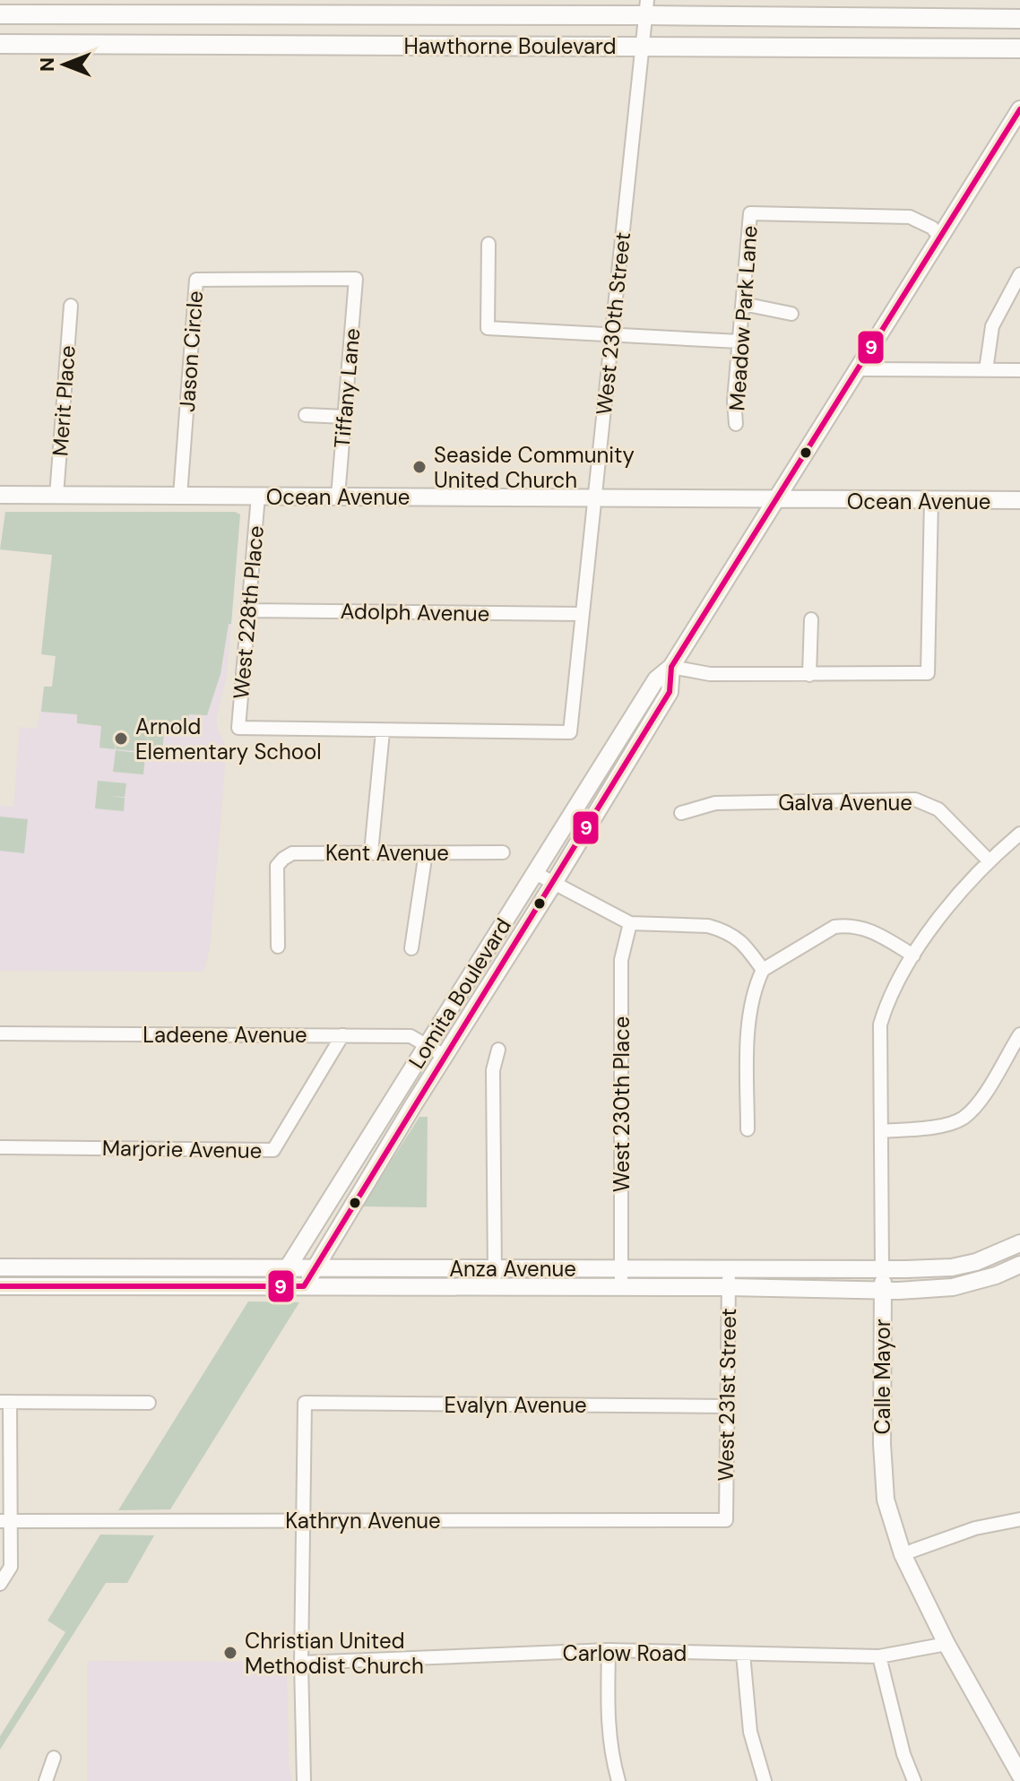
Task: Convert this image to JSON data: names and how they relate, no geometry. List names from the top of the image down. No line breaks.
{"streets":{"main road":["Hawthorne Boulevard","Ocean Avenue","Lomita Boulevard","Anza Avenue","Calle Mayor"],"street":["Meadow Park Lane","West 230th Street","Jason Circle","Tiffany Lane","Merit Place","West 228th Place","Adolph Avenue","Galva Avenue","Kent Avenue","Ladeene Avenue","West 230th Place","Marjorie Avenue","West 231st Street","Evalyn Avenue","Kathryn Avenue","Carlow Road"]},"crossings":[["Hawthorne Boulevard","West 230th Street"],["Meadow Park Lane","Lomita Boulevard"],["West 230th Street","Ocean Avenue"],["West 230th Street","West 228th Place"],["West 230th Street","Adolph Avenue"],["Jason Circle","Tiffany Lane"],["Jason Circle","Ocean Avenue"],["Tiffany Lane","Ocean Avenue"],["Merit Place","Ocean Avenue"],["Ocean Avenue","West 228th Place"],["Ocean Avenue","Lomita Boulevard"],["West 228th Place","Adolph Avenue"],["Galva Avenue","Calle Mayor"],["Lomita Boulevard","Ladeene Avenue"],["Lomita Boulevard","Anza Avenue"],["Ladeene Avenue","Marjorie Avenue"],["West 230th Place","Anza Avenue"],["Anza Avenue","Calle Mayor"],["Anza Avenue","West 231st Street"],["Calle Mayor","Carlow Road"],["West 231st Street","Evalyn Avenue"],["West 231st Street","Kathryn Avenue"],["Evalyn Avenue","Kathryn Avenue"]],"places":["Seaside Community United Church","Arnold Elementary School","Christian United Methodist Church"],"lines":["transit line 9"],"north":"left"}
